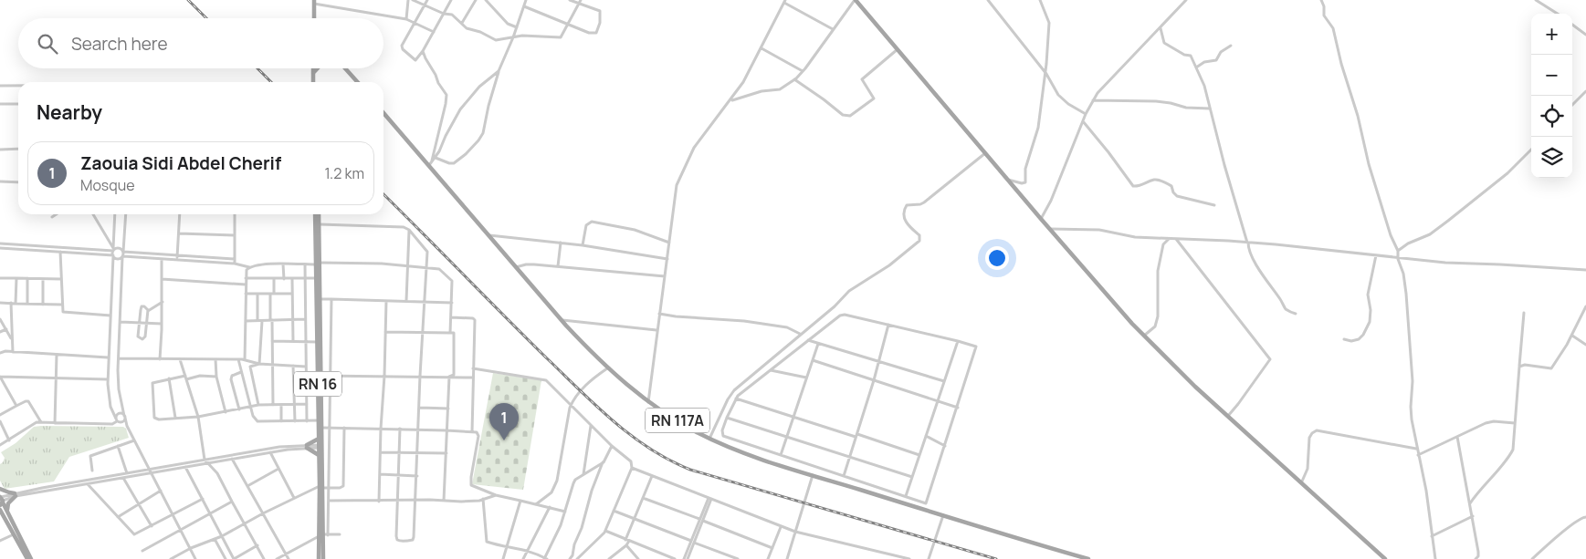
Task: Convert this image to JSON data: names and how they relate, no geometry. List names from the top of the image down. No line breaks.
{"streets":{"main road":["RN 16","RN 117A"]},"page":{"map_buttons":["+","−"],"search":"Search here","heading":"Nearby","list":[{"mark":"1","name":"Zaouia Sidi Abdel Cherif","note":"Mosque","value":"1.2 km"}],"pins":"1"}}
